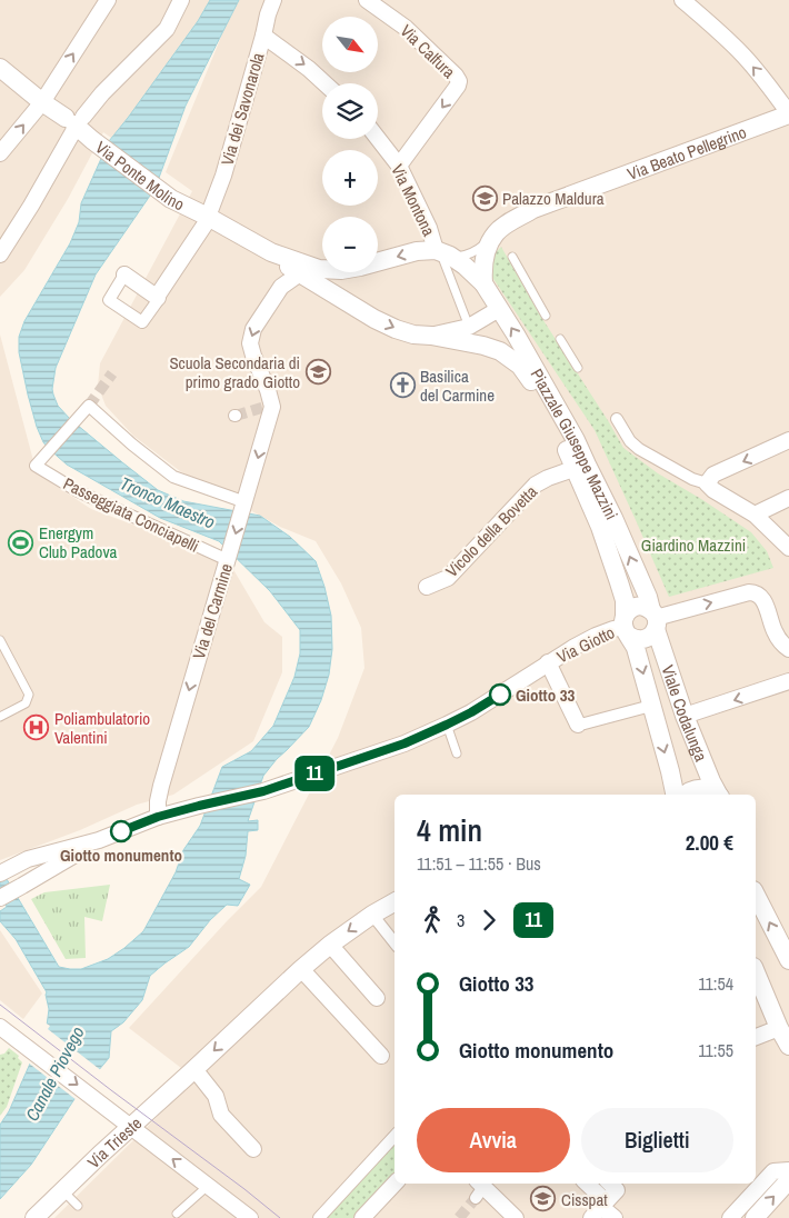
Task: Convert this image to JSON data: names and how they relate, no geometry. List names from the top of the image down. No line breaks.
{"streets":{"street":["Via Calfura","Via dei Savonarola","Via Beato Pellegrino","Via Ponte Molino","Via Montona","Piazzale Giuseppe Mazzini","Passeggiata Conciapelli","Vicolo della Bovetta","Via del Carmine","Via Giotto","Viale Codalunga","Via Trieste"]},"crossings":[["Via Calfura","Via Montona"],["Via dei Savonarola","Via Ponte Molino"],["Via Beato Pellegrino","Via Montona"],["Via Beato Pellegrino","Piazzale Giuseppe Mazzini"],["Via Montona","Piazzale Giuseppe Mazzini"],["Piazzale Giuseppe Mazzini","Vicolo della Bovetta"],["Piazzale Giuseppe Mazzini","Via Giotto"],["Piazzale Giuseppe Mazzini","Viale Codalunga"],["Passeggiata Conciapelli","Via del Carmine"],["Via del Carmine","Via Giotto"],["Via Giotto","Viale Codalunga"]],"one_way":["Via del Carmine","Via Trieste"],"water":["Tronco Maestro","Canale Piovego"],"parks":["Giardino Mazzini"],"places":{"school or university":["Palazzo Maldura","Scuola Secondaria di primo grado Giotto","Cisspat"],"church":["Basilica del Carmine"],"sports":["Energym Club Padova"],"other":["Giotto 33","Giotto monumento"],"hospital":["Poliambulatorio Valentini"]},"lines":["bus line 11"],"north":"bottom right","page":{"on_map":"11","map_buttons":["+","−"],"heading":["4 min","11:51 – 11:55 · Bus","2.00 €"],"legs":["3","11"],"list":[{"name":"Giotto 33","value":"11:54"},{"name":"Giotto monumento","value":"11:55"}],"buttons":["Avvia","Biglietti"]}}
